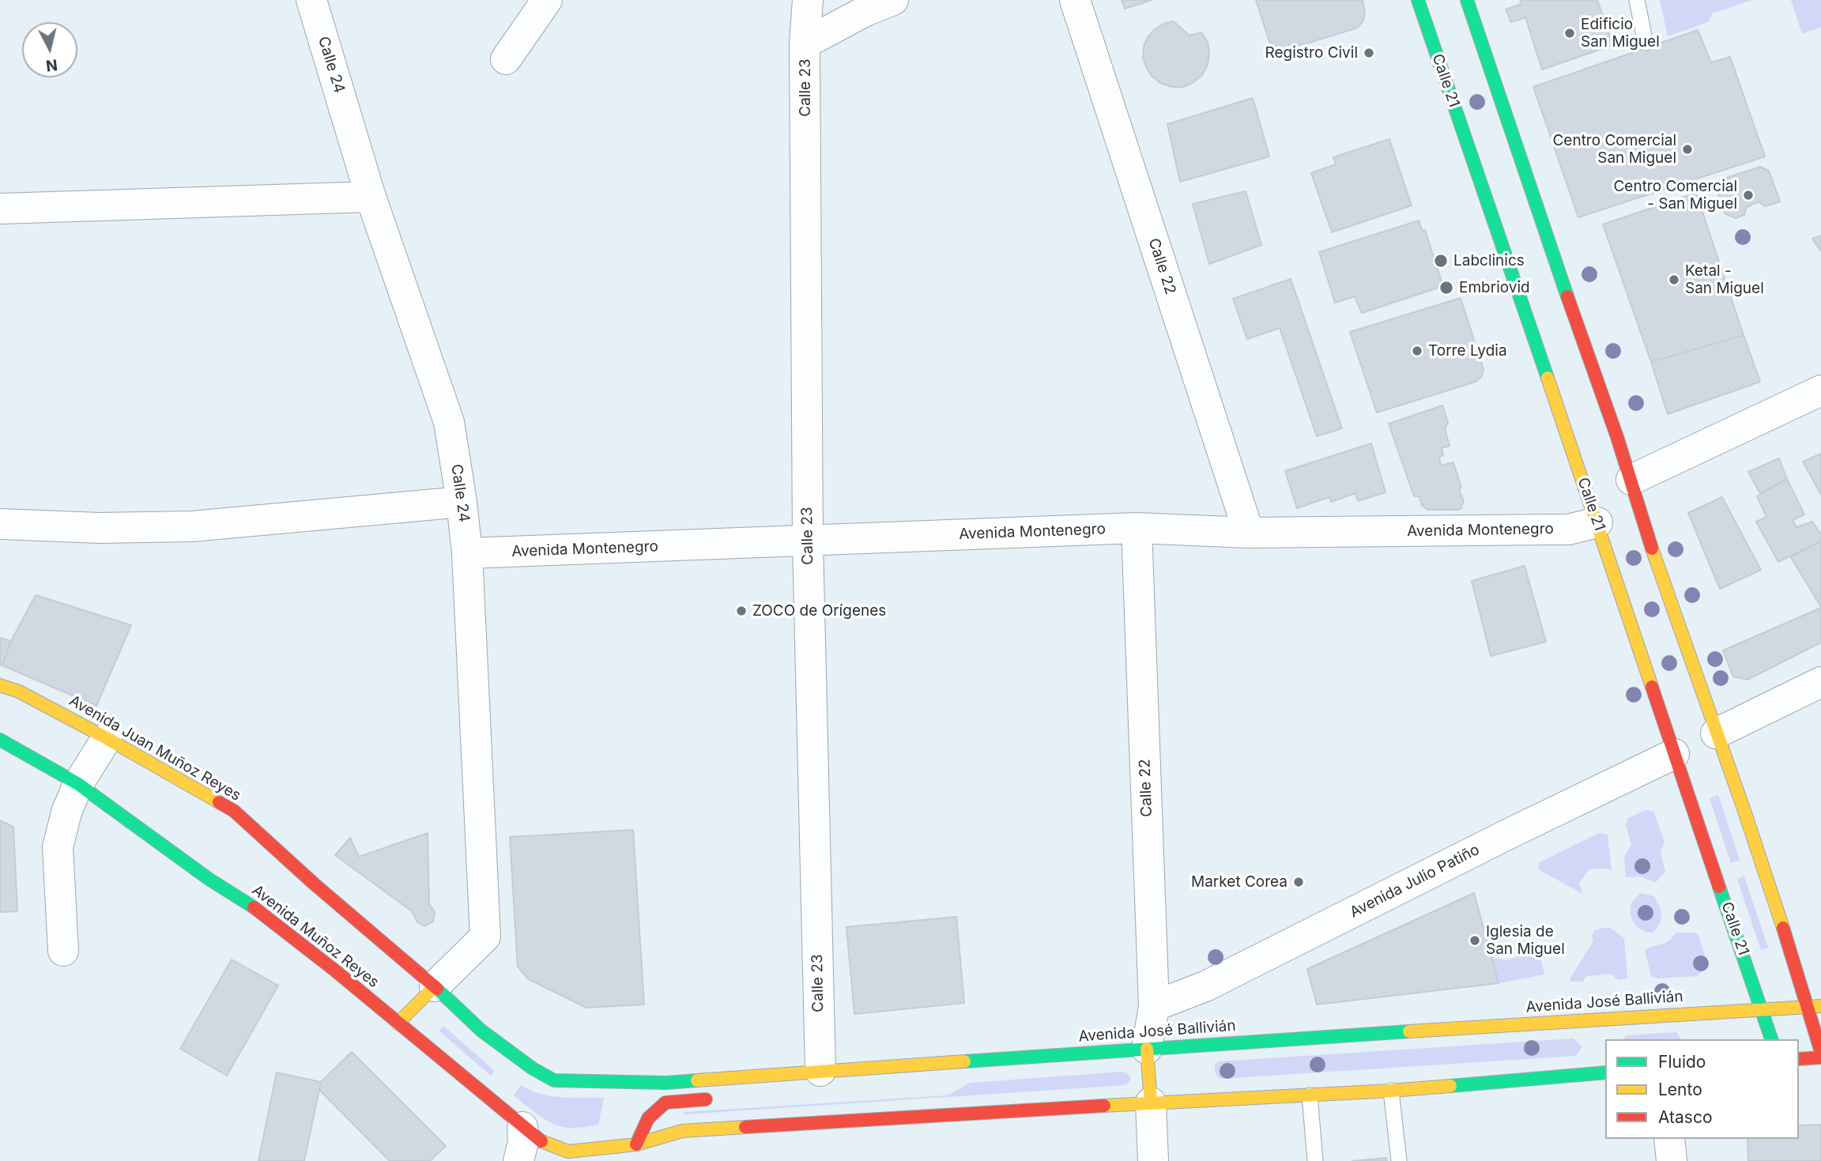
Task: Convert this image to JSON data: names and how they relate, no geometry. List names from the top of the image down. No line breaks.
{"streets":{"main road":["Calle 21","Avenida Juan Muñoz Reyes","Avenida Muñoz Reyes","Avenida José Ballivián"],"street":["Calle 24","Calle 23","Calle 22","Avenida Montenegro","Avenida Julio Patiño"]},"crossings":[["Calle 24","Avenida Montenegro"],["Calle 24","Avenida Juan Muñoz Reyes"],["Calle 24","Avenida José Ballivián"],["Calle 21","Avenida Montenegro"],["Calle 21","Avenida Julio Patiño"],["Calle 21","Avenida José Ballivián"],["Calle 23","Avenida Montenegro"],["Calle 23","Avenida José Ballivián"],["Calle 22","Avenida Montenegro"],["Calle 22","Avenida Julio Patiño"],["Calle 22","Avenida José Ballivián"],["Avenida Juan Muñoz Reyes","Avenida José Ballivián"]],"places":["Edificio San Miguel","Registro Civil","Centro Comercial San Miguel","Centro Comercial - San Miguel","Labclinics","Ketal - San Miguel","Embriovid","Torre Lydia","ZOCO de Orígenes","Market Corea","Iglesia de San Miguel"],"legend":["Fluido","Lento","Atasco"],"north":"bottom"}
